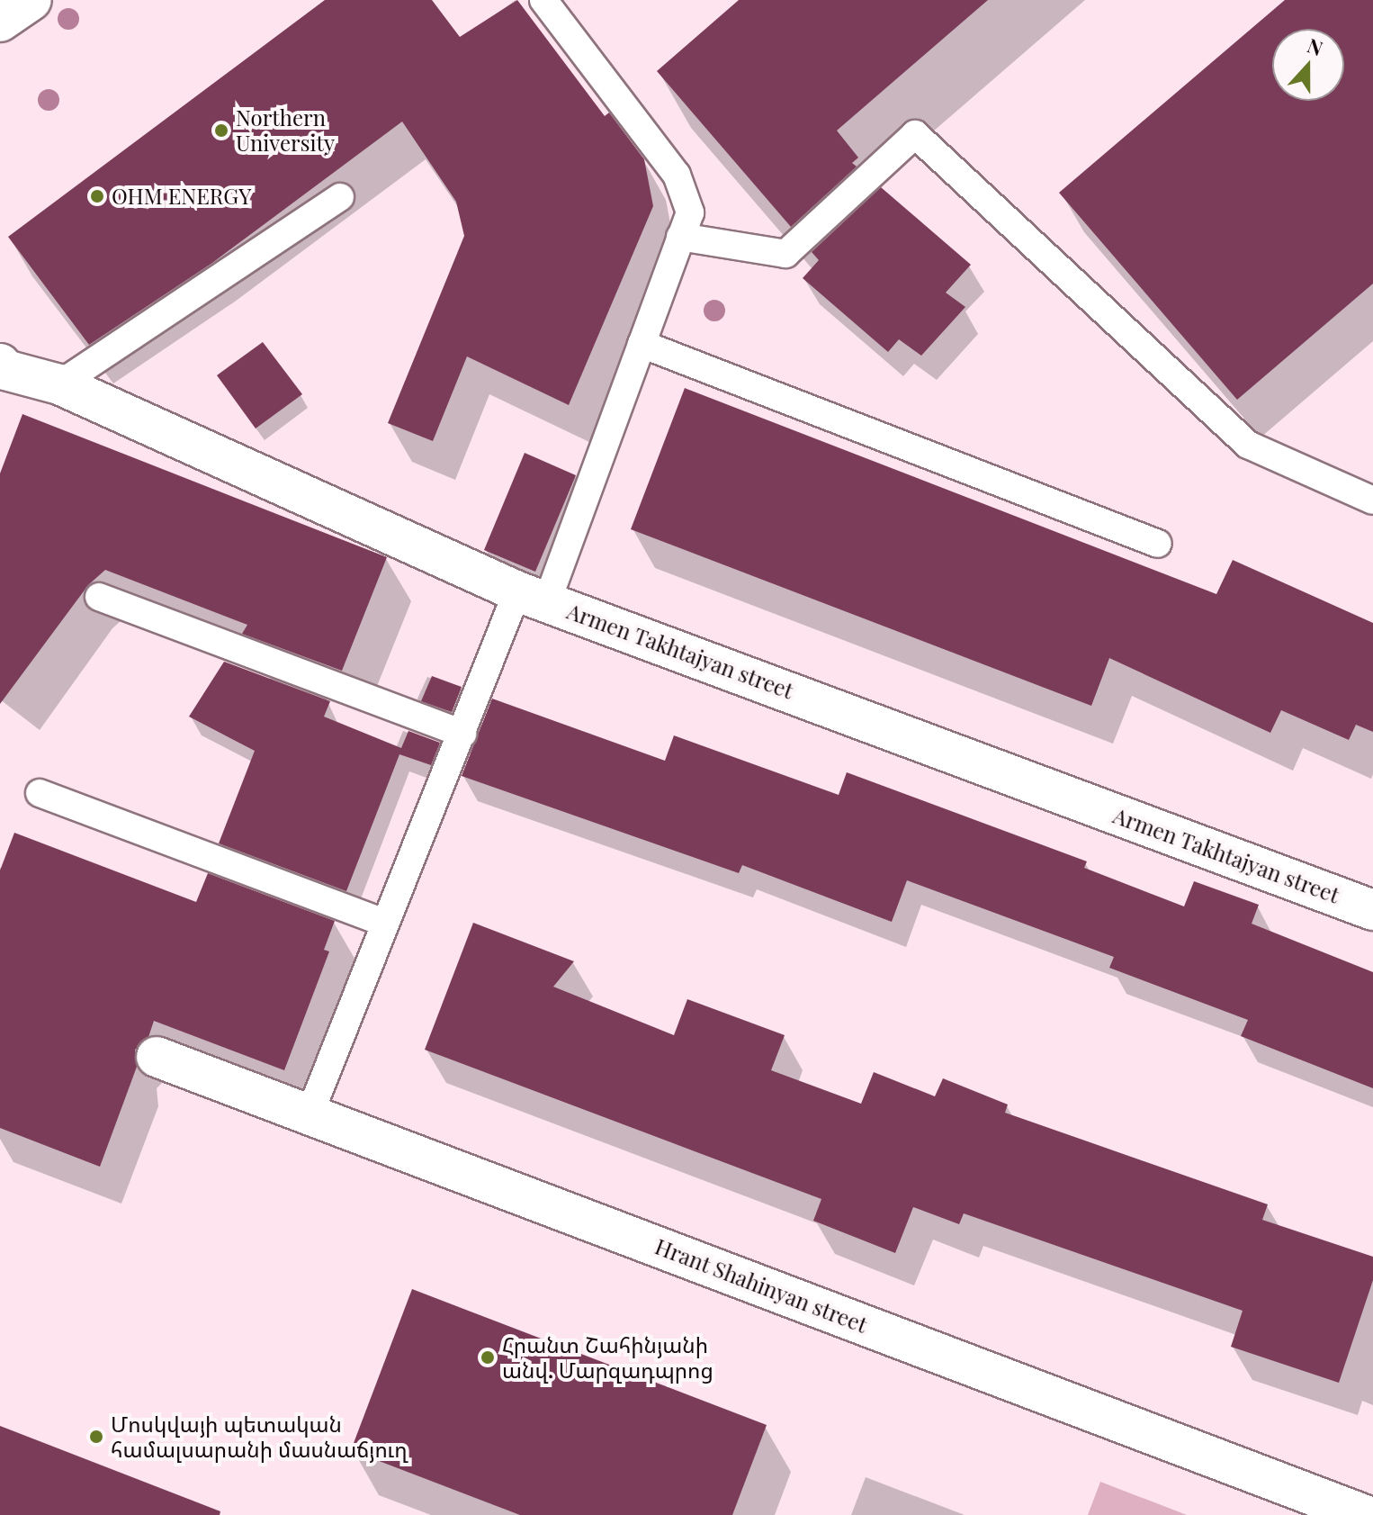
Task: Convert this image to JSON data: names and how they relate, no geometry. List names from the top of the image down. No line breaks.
{"streets":{"street":["Armen Takhtajyan street","Hrant Shahinyan street"]},"places":["Northern University","OHM ENERGY","Հրանտ Շահինյանի անվ. Մարզադպրոց","Մոսկվայի պետական համալսարանի մասնաճյուղ"],"north":"top"}
